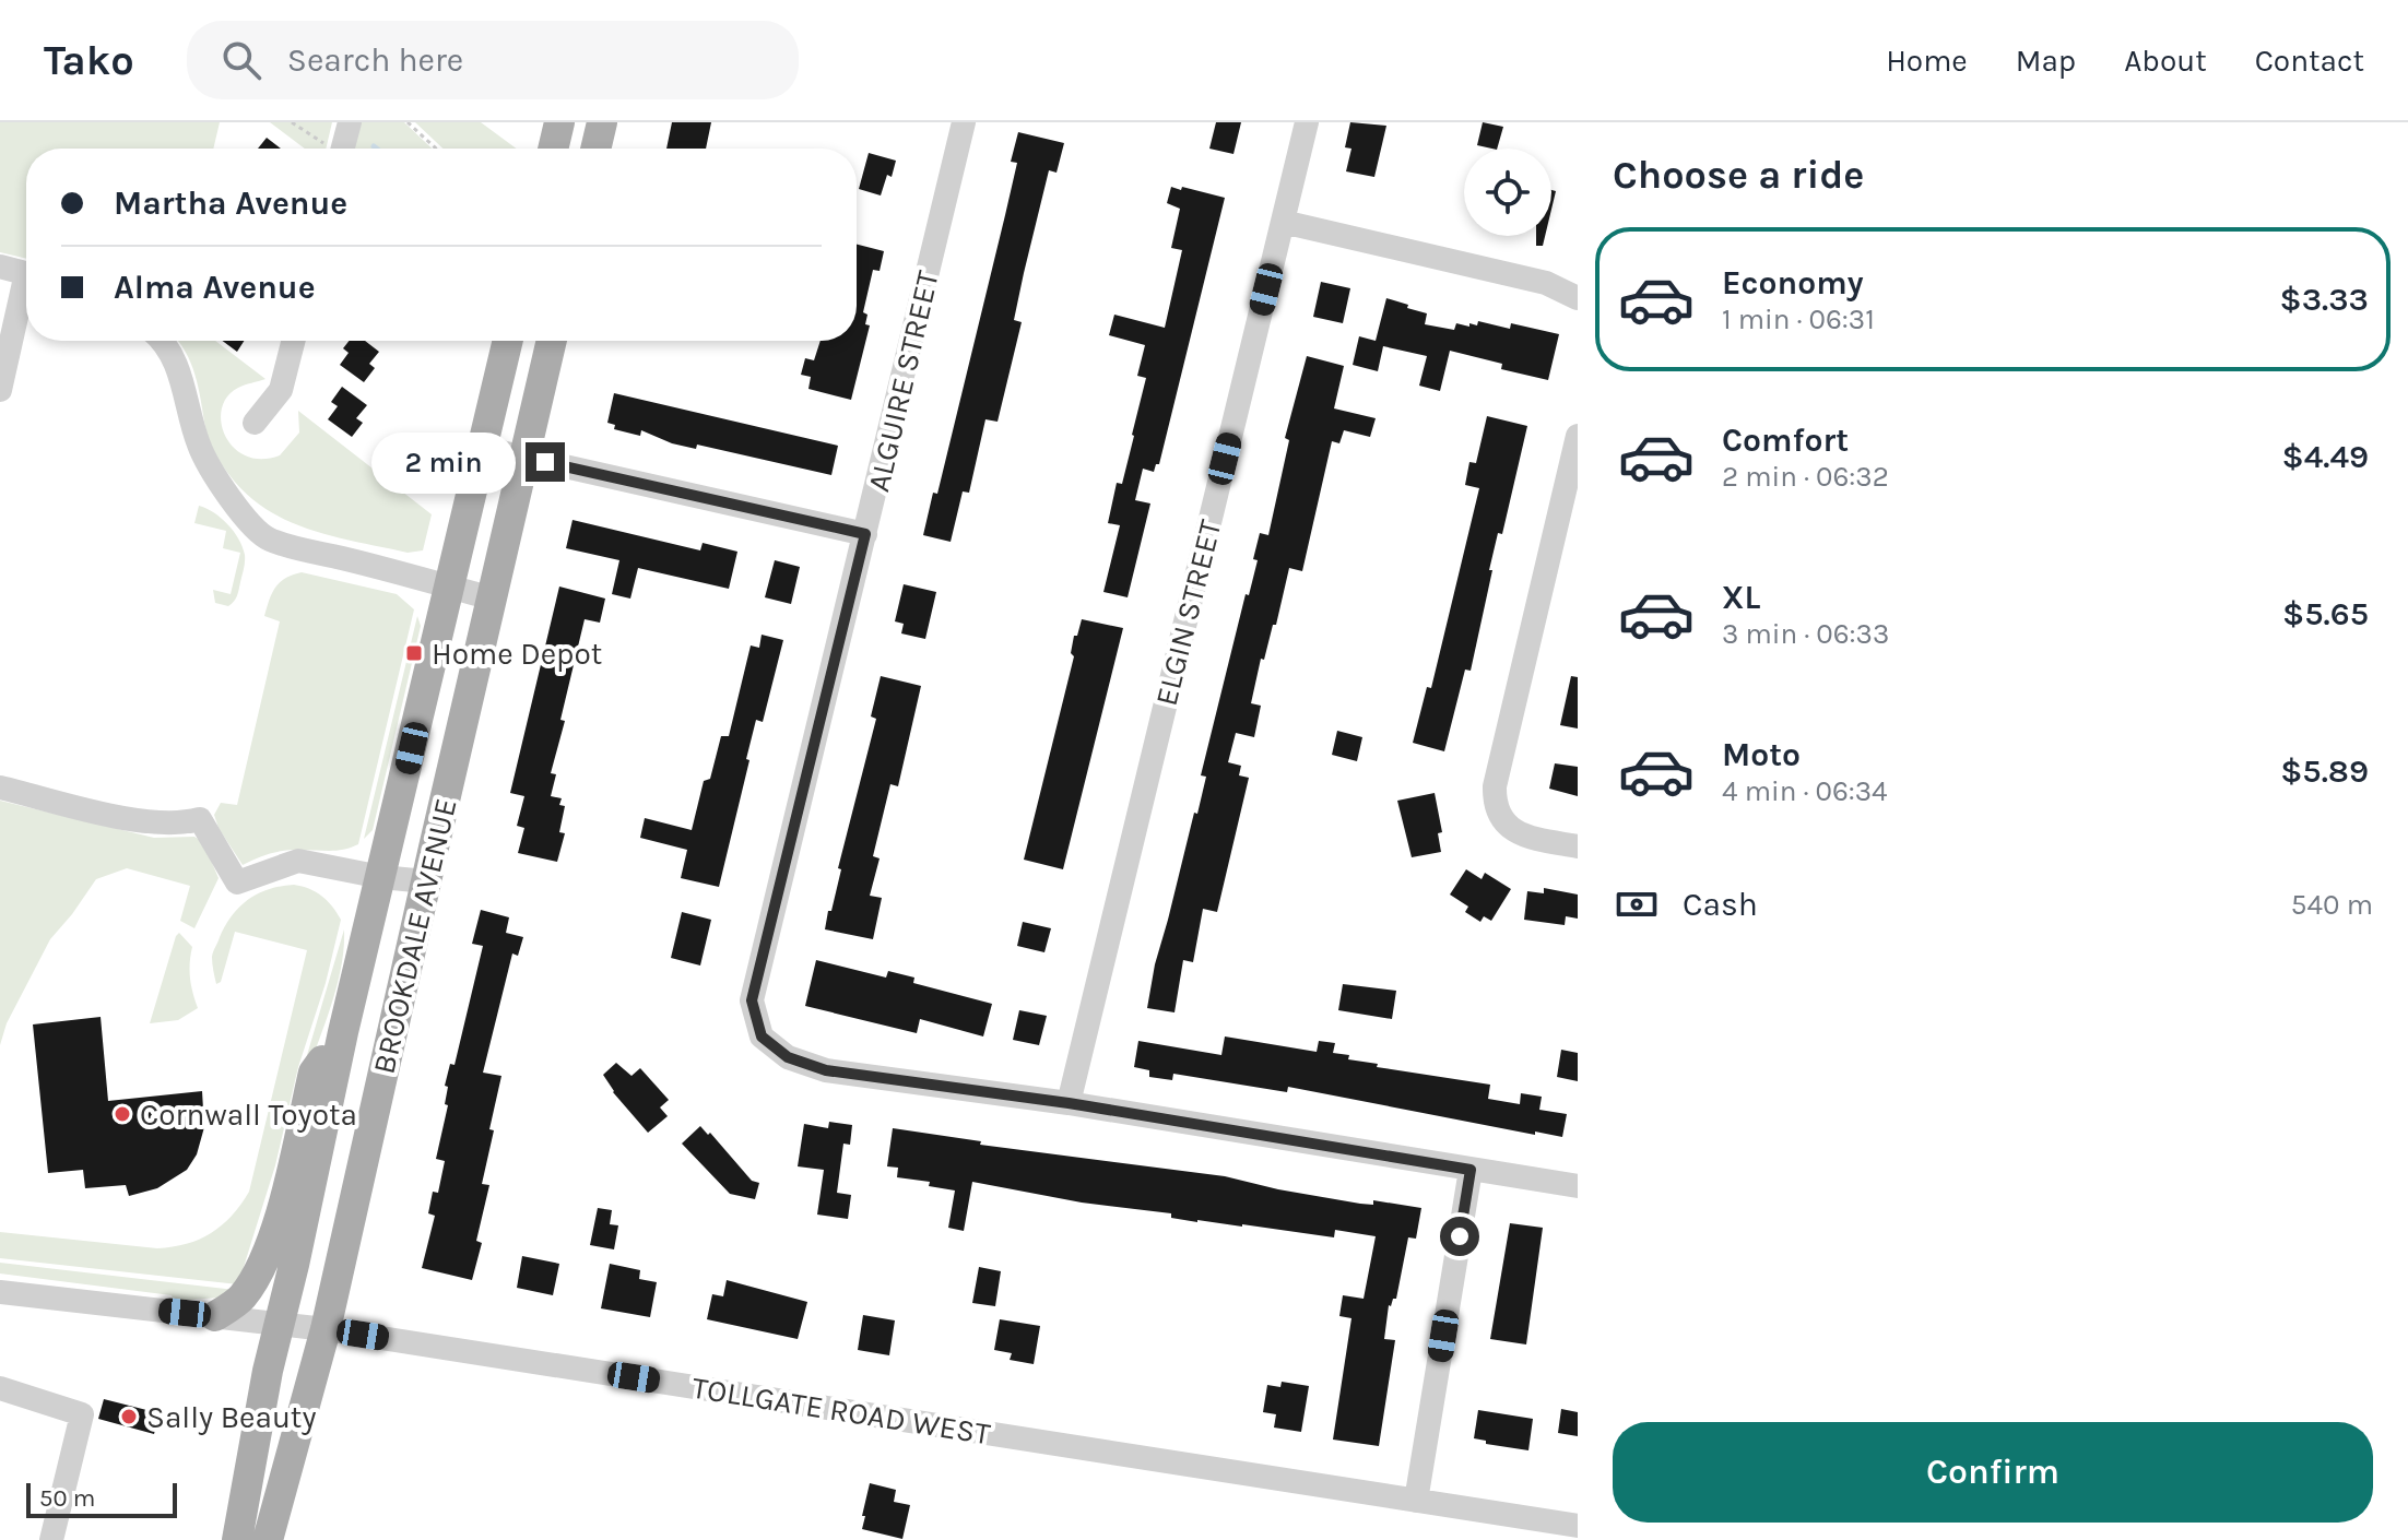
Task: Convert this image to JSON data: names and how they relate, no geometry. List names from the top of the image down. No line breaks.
{"streets":{"main road":["BROOKDALE AVENUE"],"street":["ALGUIRE STREET","ELGIN STREET","TOLLGATE ROAD WEST"]},"crossings":[["ALGUIRE STREET","ELGIN STREET"],["BROOKDALE AVENUE","TOLLGATE ROAD WEST"]],"places":{"transit":["Home Depot"],"other":["Cornwall Toyota","Sally Beauty"]},"scale_bar":"50 m","page":{"header":"Tako","search":"Search here","nav":["Home","Map","About","Contact"],"heading":"Choose a ride","banner":["Martha Avenue","Alma Avenue"],"list":[{"name":"Economy","note":"1 min · 06:31","value":"$3.33"},{"name":"Comfort","note":"2 min · 06:32","value":"$4.49"},{"name":"XL","note":"3 min · 06:33","value":"$5.65"},{"name":"Moto","note":"4 min · 06:34","value":"$5.89"}],"bubble":"2 min","pay":["Cash","540 m"],"buttons":"Confirm","scale":"50 m"}}
